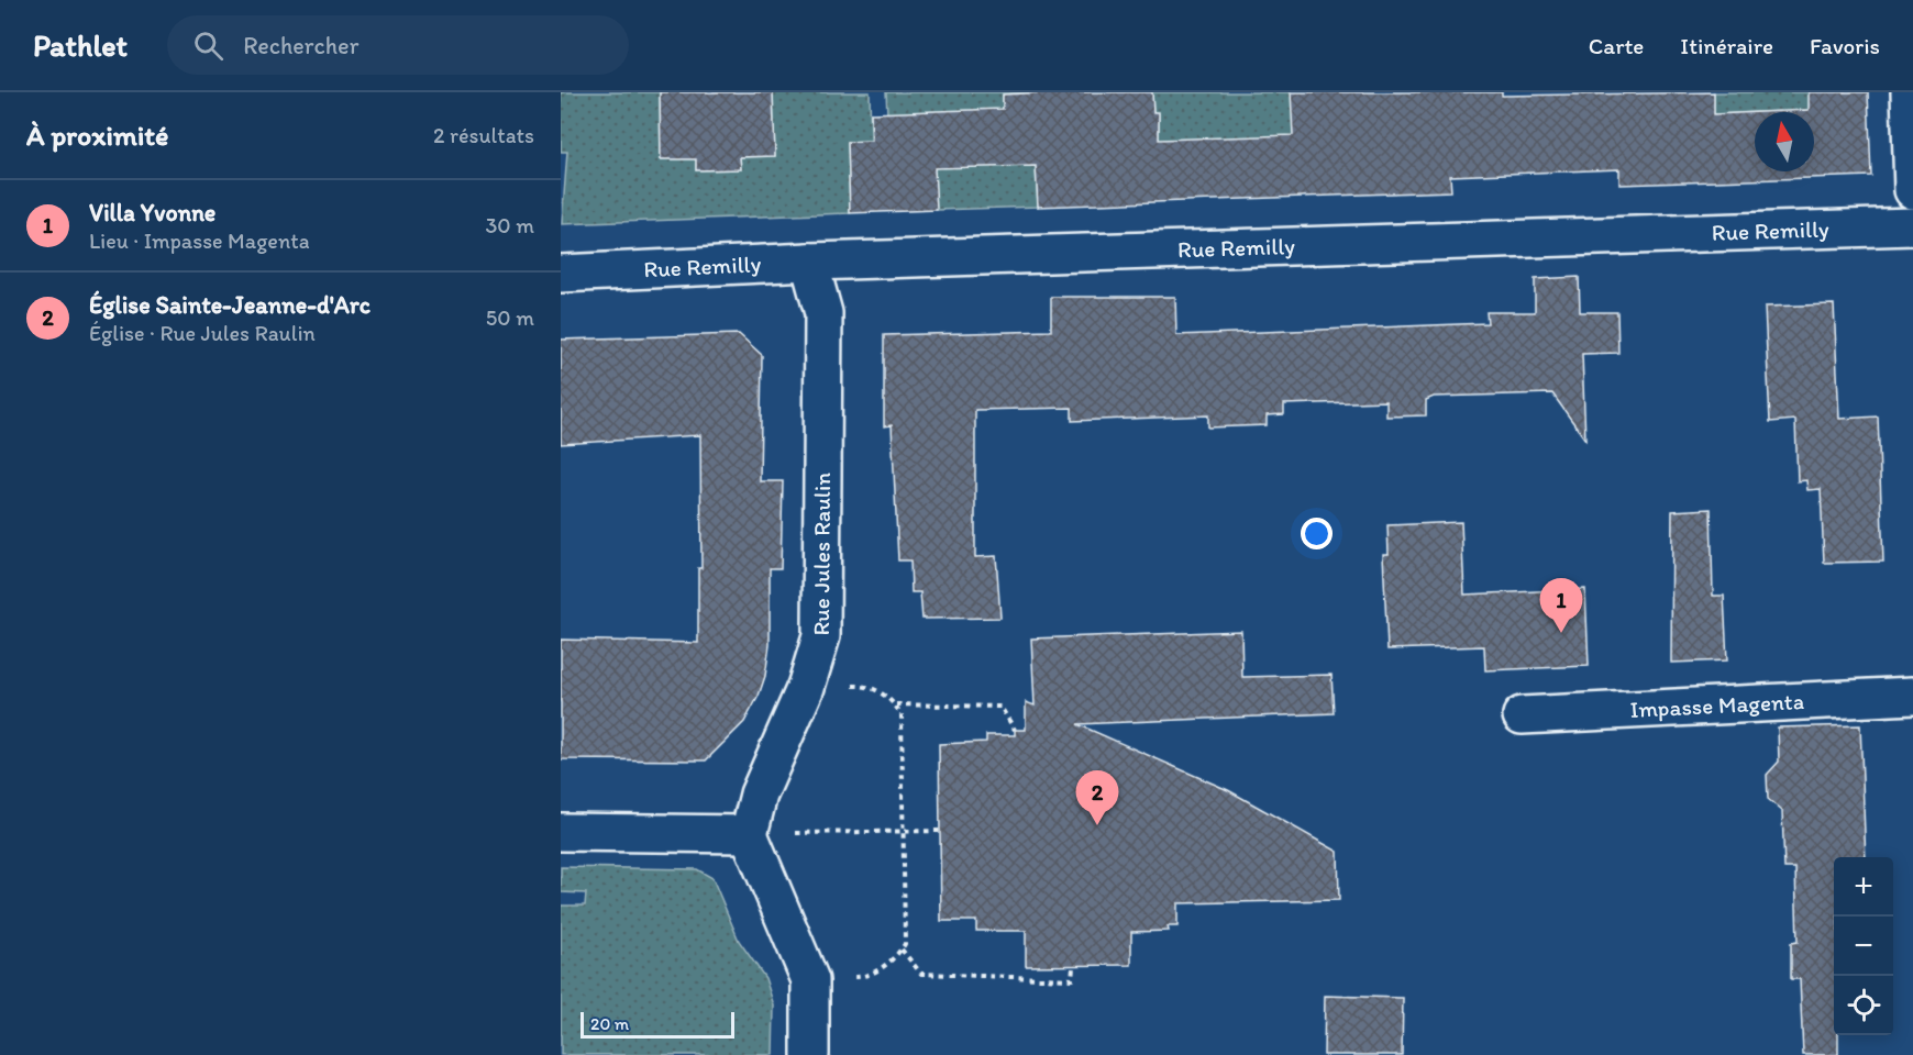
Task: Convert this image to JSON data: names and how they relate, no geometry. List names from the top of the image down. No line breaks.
{"streets":{"street":["Rue Remilly","Rue Jules Raulin","Impasse Magenta"]},"crossings":[["Rue Remilly","Rue Jules Raulin"]],"scale_bar":"20 m","north":"top","page":{"header":"Pathlet","search":"Rechercher","nav":["Carte","Itinéraire","Favoris"],"heading":["À proximité","2 résultats"],"list":[{"mark":"1","name":"Villa Yvonne","note":"Lieu · Impasse Magenta","value":"30 m"},{"mark":"2","name":"Église Sainte-Jeanne-d'Arc","note":"Église · Rue Jules Raulin","value":"50 m"}],"pins":["1","2"],"map_buttons":["+","−"],"scale":"20 m"}}
